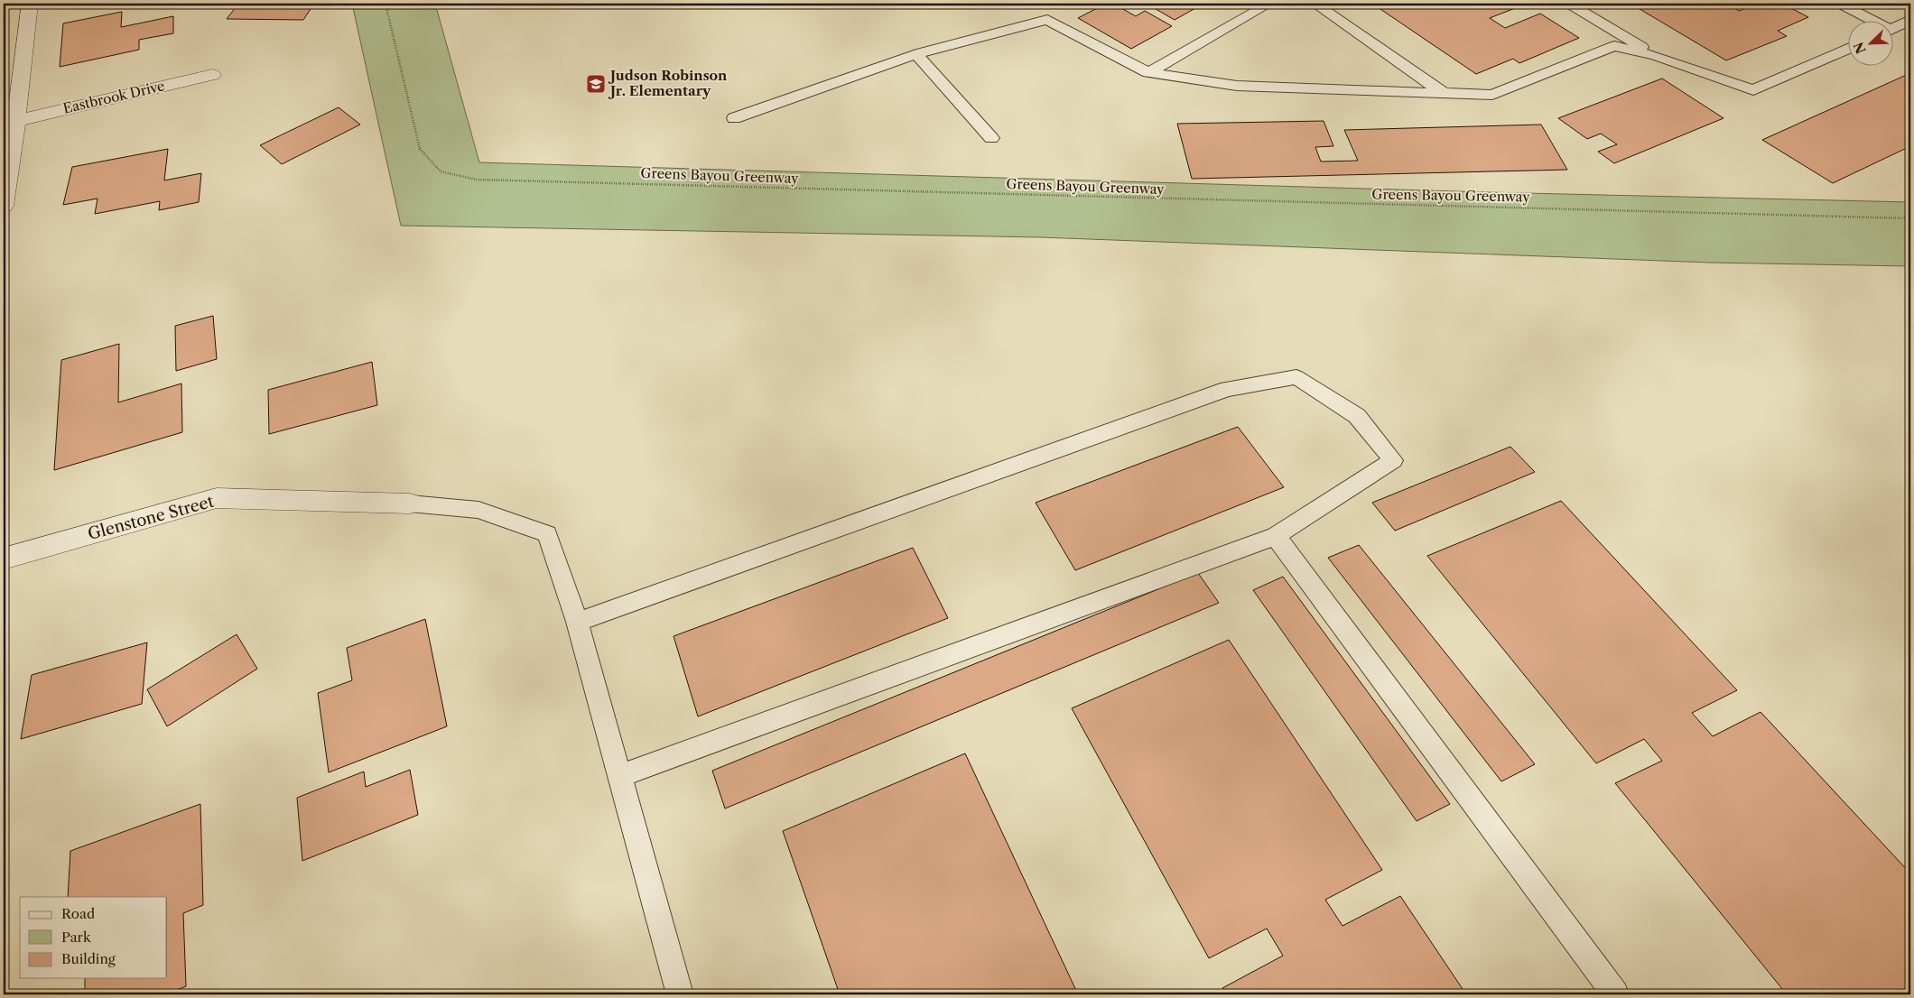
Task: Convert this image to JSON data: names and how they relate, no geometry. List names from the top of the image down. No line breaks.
{"streets":{"street":["Eastbrook Drive","Glenstone Street"],"path":["Greens Bayou Greenway"]},"places":{"school or university":["Judson Robinson Jr. Elementary"]},"legend":["Road","Park","Building"],"north":"bottom left"}
